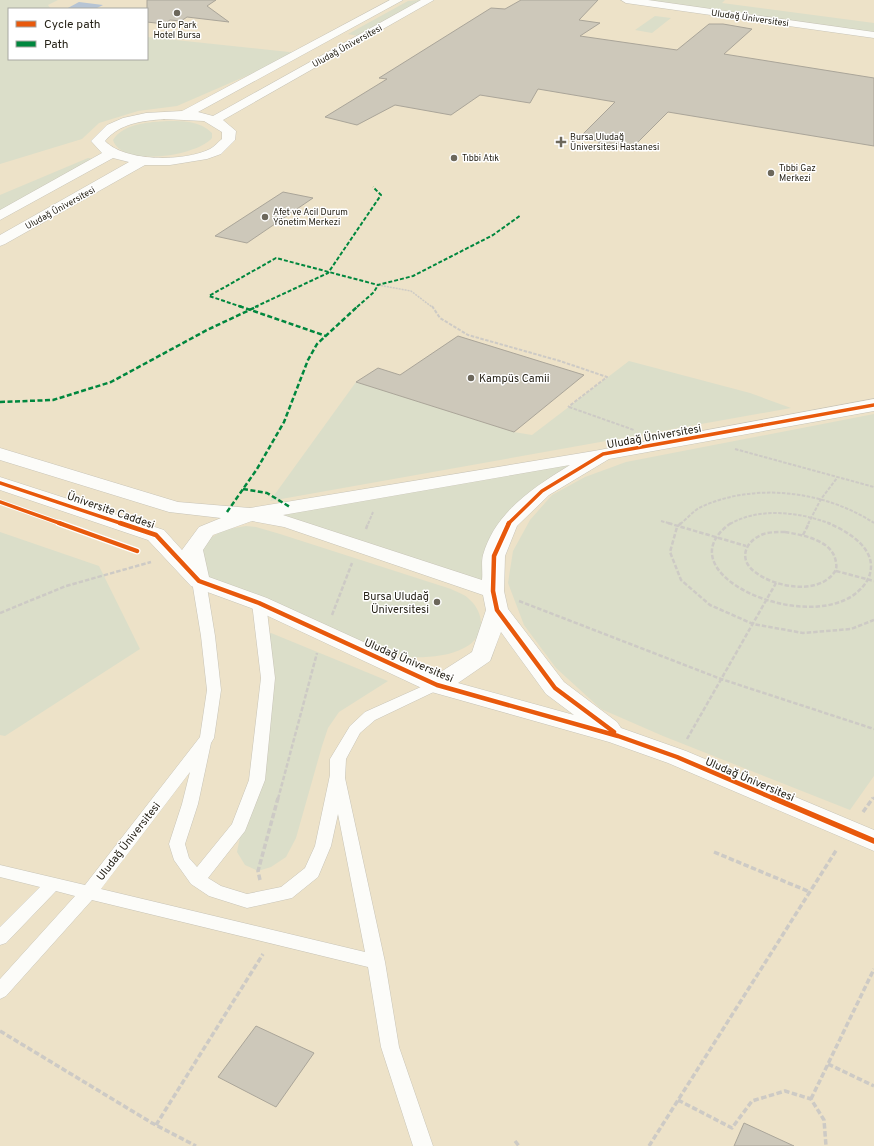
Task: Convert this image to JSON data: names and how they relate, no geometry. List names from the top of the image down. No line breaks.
{"streets":{"street":["Uludağ Üniversitesi","Üniversite Caddesi"]},"crossings":[["Uludağ Üniversitesi","Üniversite Caddesi"]],"places":{"other":["Euro Park Hotel Bursa","Tıbbi Atık","Tıbbi Gaz Merkezi","Afet ve Acil Durum Yönetim Merkezi","Kampüs Camii","Bursa Uludağ Üniversitesi"],"health":["Bursa Uludağ Üniversitesi Hastanesi"]},"legend":["Cycle path","Path"]}
